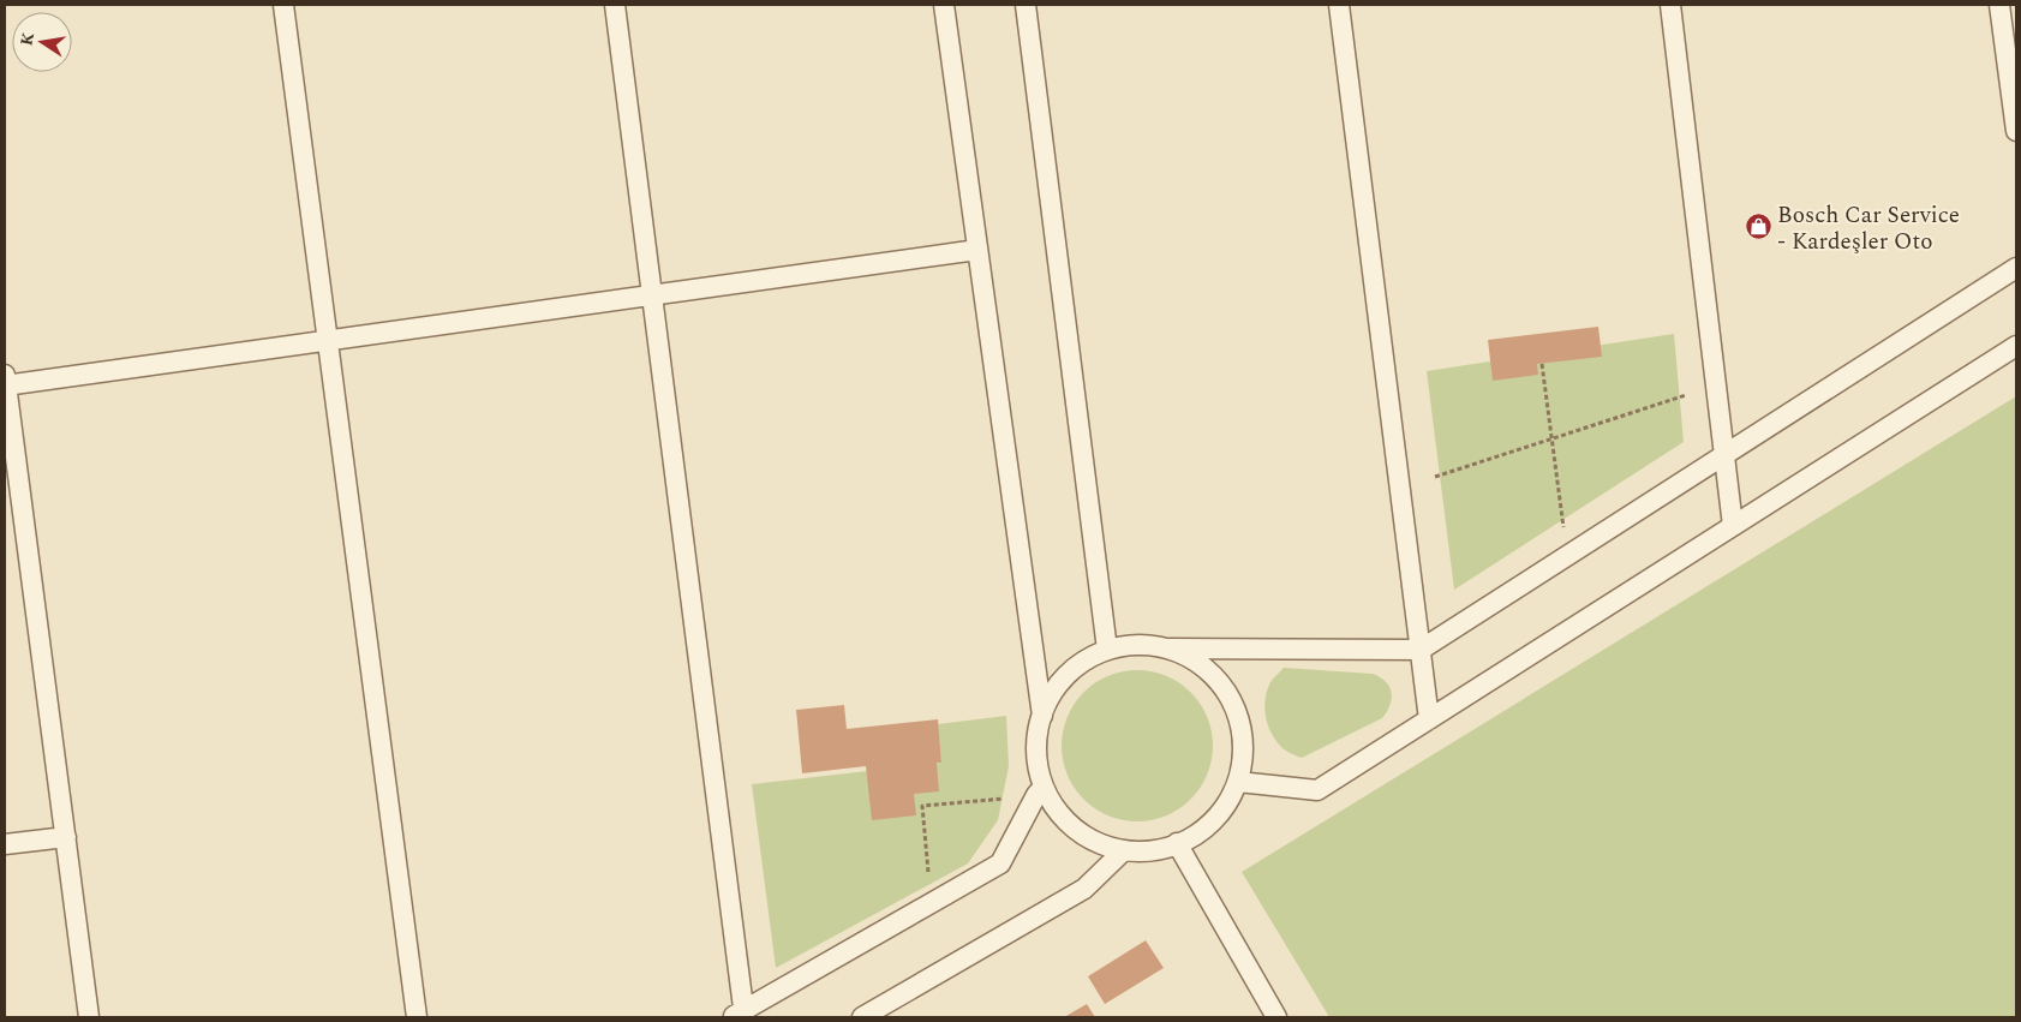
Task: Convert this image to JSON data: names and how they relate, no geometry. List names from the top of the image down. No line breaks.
{"places":{"shop":["Bosch Car Service - Kardeşler Oto"]},"north":"left"}
